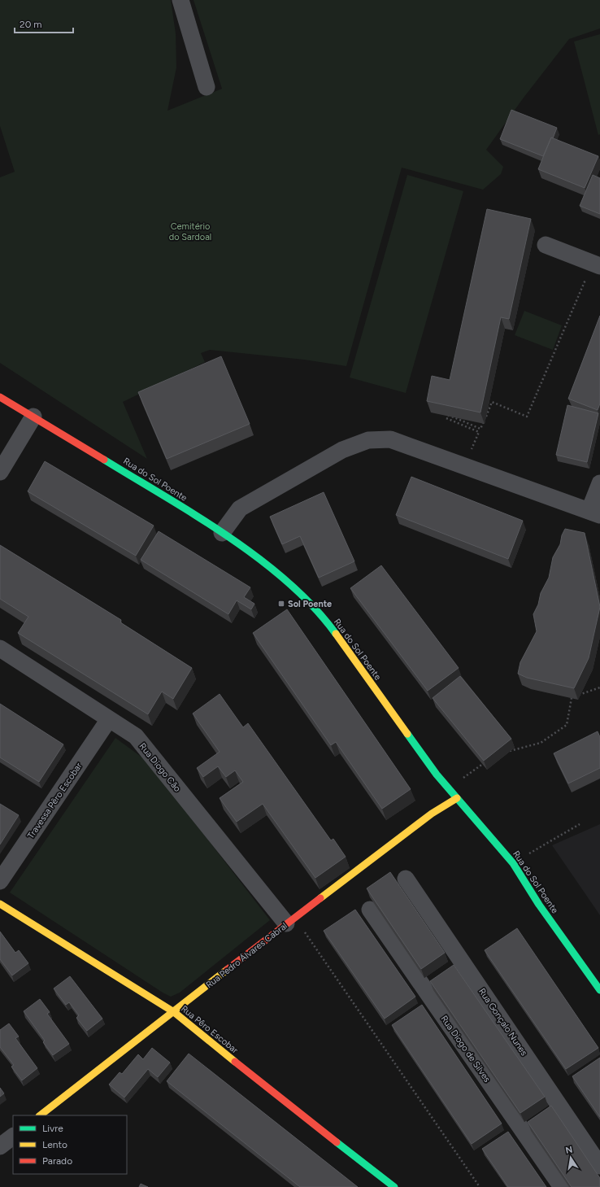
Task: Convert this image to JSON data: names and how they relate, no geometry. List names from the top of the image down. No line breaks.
{"streets":{"street":["Rua do Sol Poente","Rua Diogo Cão","Travessa Pêro Escobar","Rua Pedro Álvares Cabral","Rua Gonçalo Nunes","Rua Pêro Escobar","Rua Diogo de Silves"]},"crossings":[["Rua do Sol Poente","Rua Pedro Álvares Cabral"],["Rua Diogo Cão","Travessa Pêro Escobar"],["Rua Diogo Cão","Rua Pedro Álvares Cabral"],["Rua Pedro Álvares Cabral","Rua Pêro Escobar"]],"parks":["Cemitério do Sardoal"],"places":{"transit":["Sol Poente"]},"legend":["Livre","Lento","Parado"],"scale_bar":"20 m","north":"top"}
